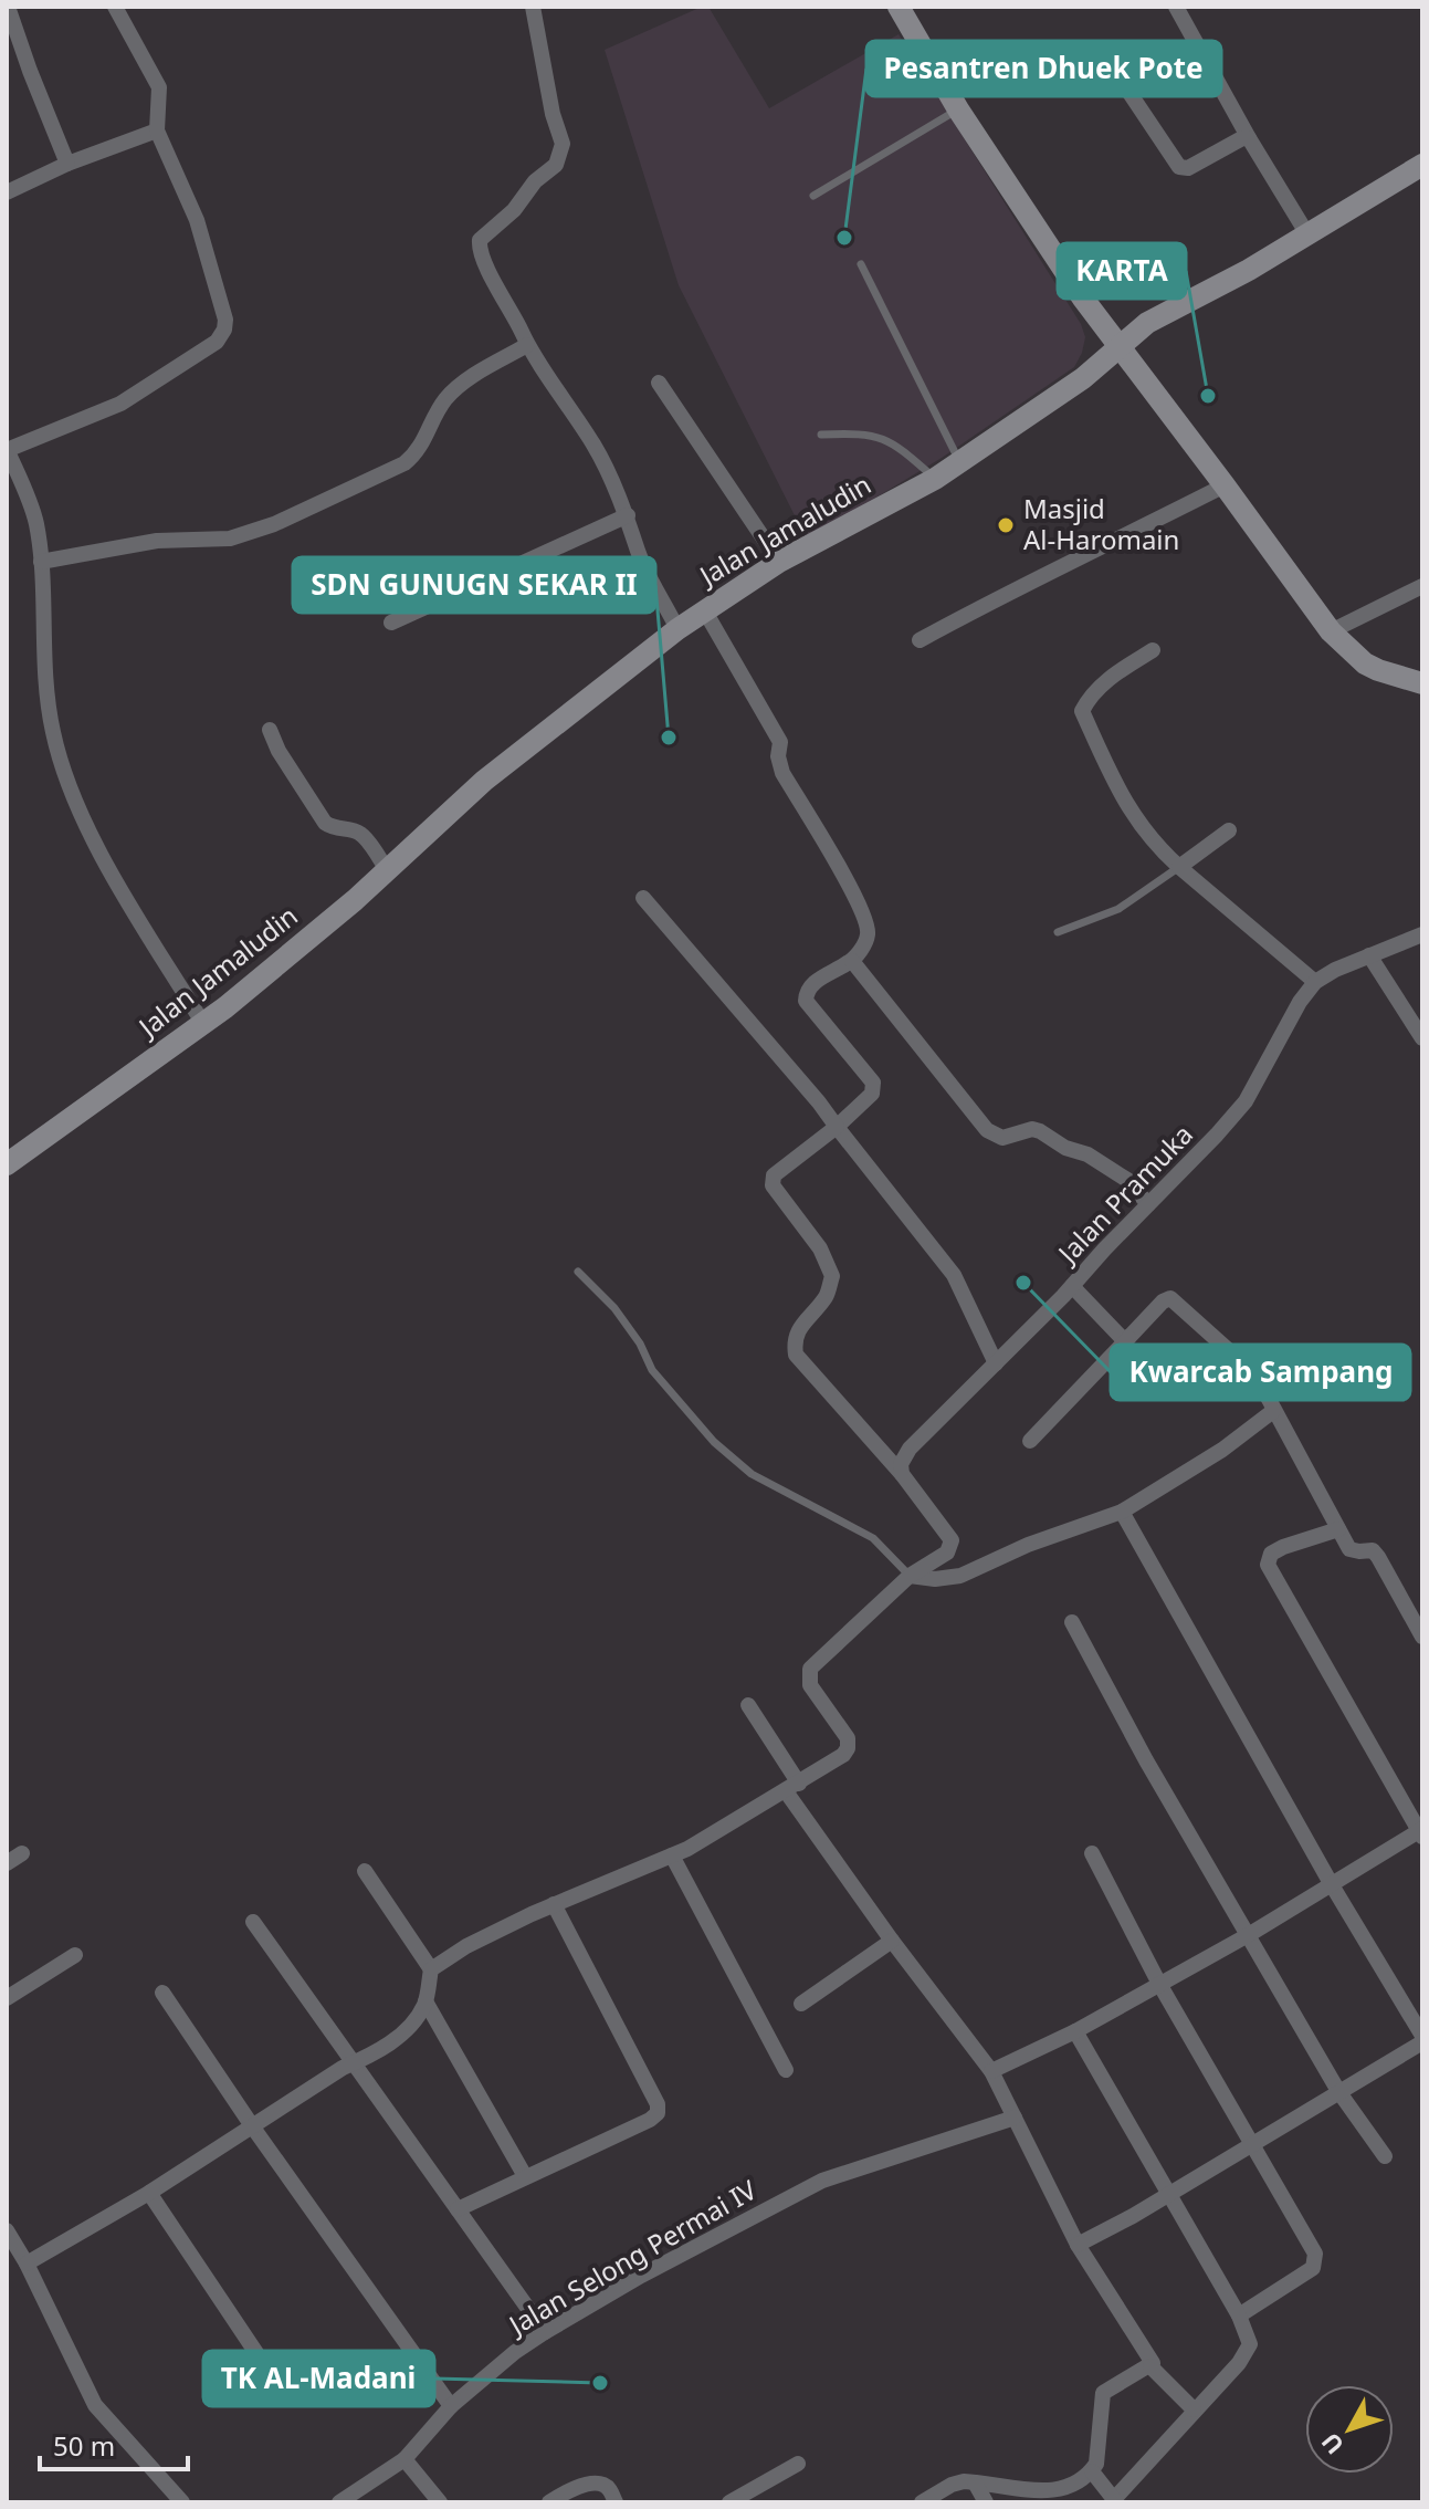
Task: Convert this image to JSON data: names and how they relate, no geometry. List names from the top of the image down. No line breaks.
{"streets":{"street":["Jalan Jamaludin","Jalan Pramuka","Jalan Selong Permai IV"]},"places":["Pesantren Dhuek Pote","KARTA","Masjid Al-Haromain","SDN GUNUGN SEKAR II","Kwarcab Sampang","TK AL-Madani"],"scale_bar":"50 m","north":"bottom left"}
